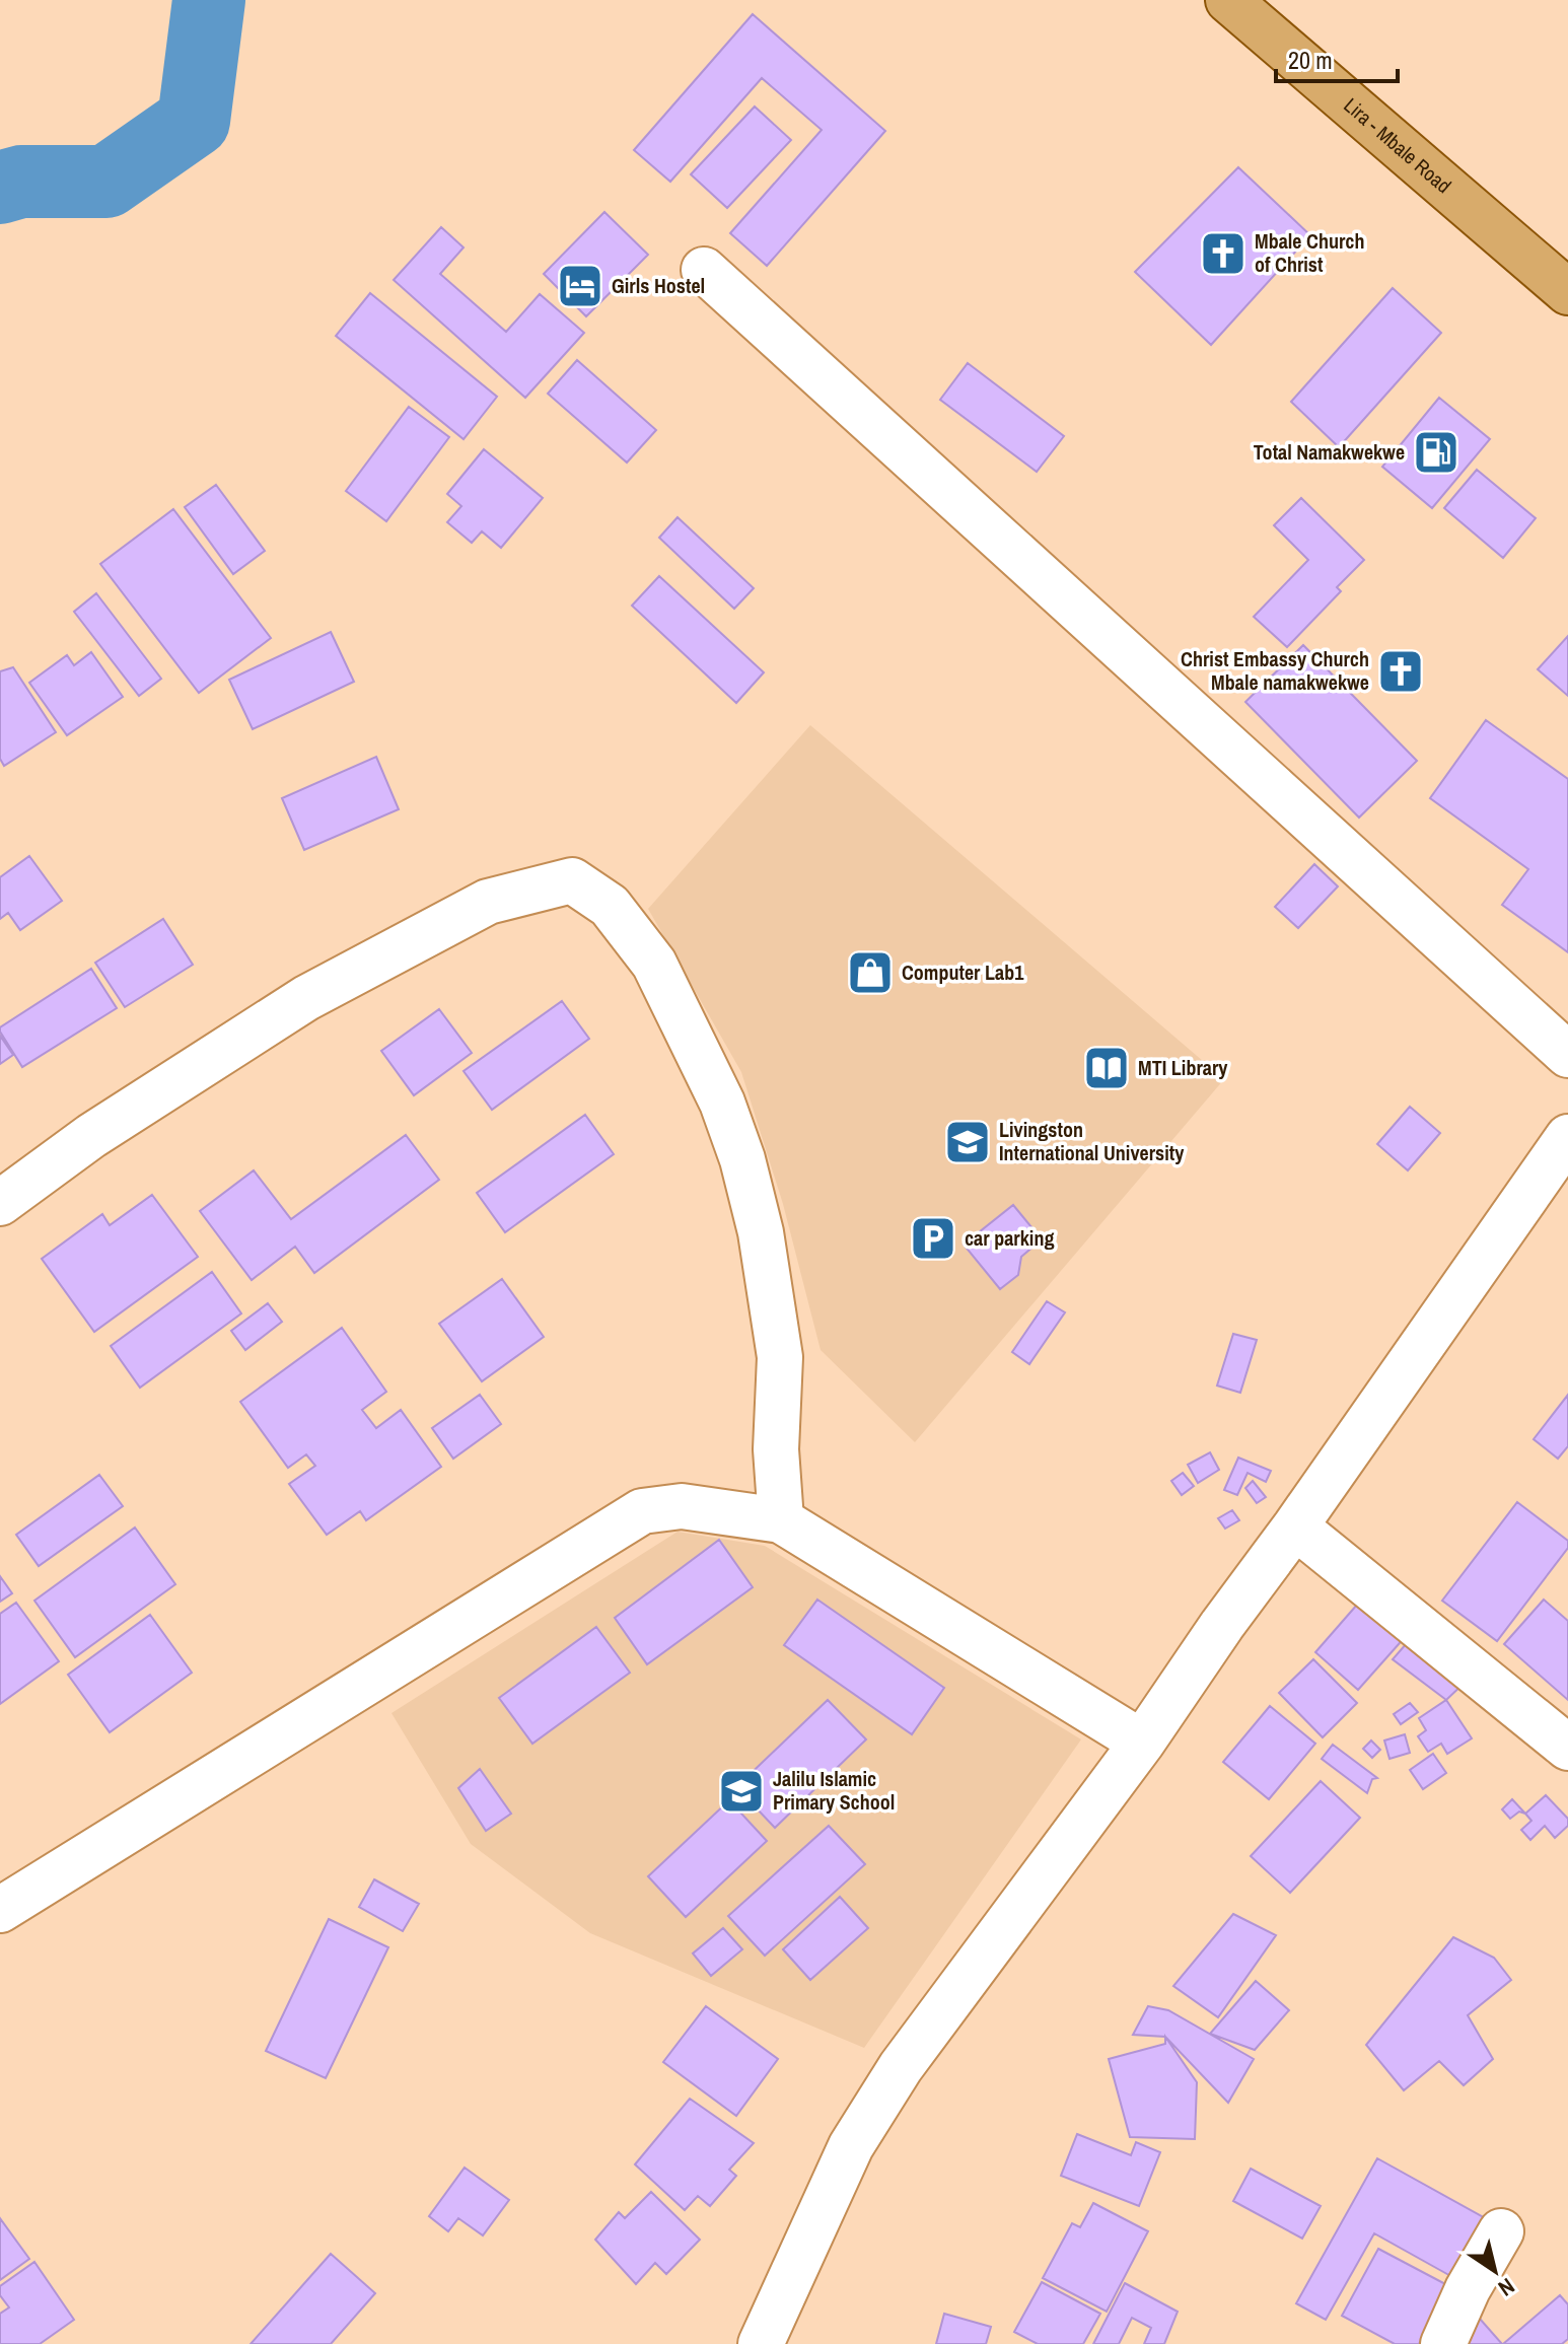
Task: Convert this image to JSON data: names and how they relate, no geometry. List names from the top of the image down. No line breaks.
{"streets":{"main road":["Lira - Mbale Road"]},"places":{"church":["Mbale Church of Christ","Christ Embassy Church Mbale namakwekwe"],"hotel":["Girls Hostel"],"fuel station":["Total Namakwekwe"],"shop":["Computer Lab1"],"library":["MTI Library"],"school or university":["Livingston International University","Jalilu Islamic Primary School"],"parking":["car parking"]},"scale_bar":"20 m","north":"bottom right"}
